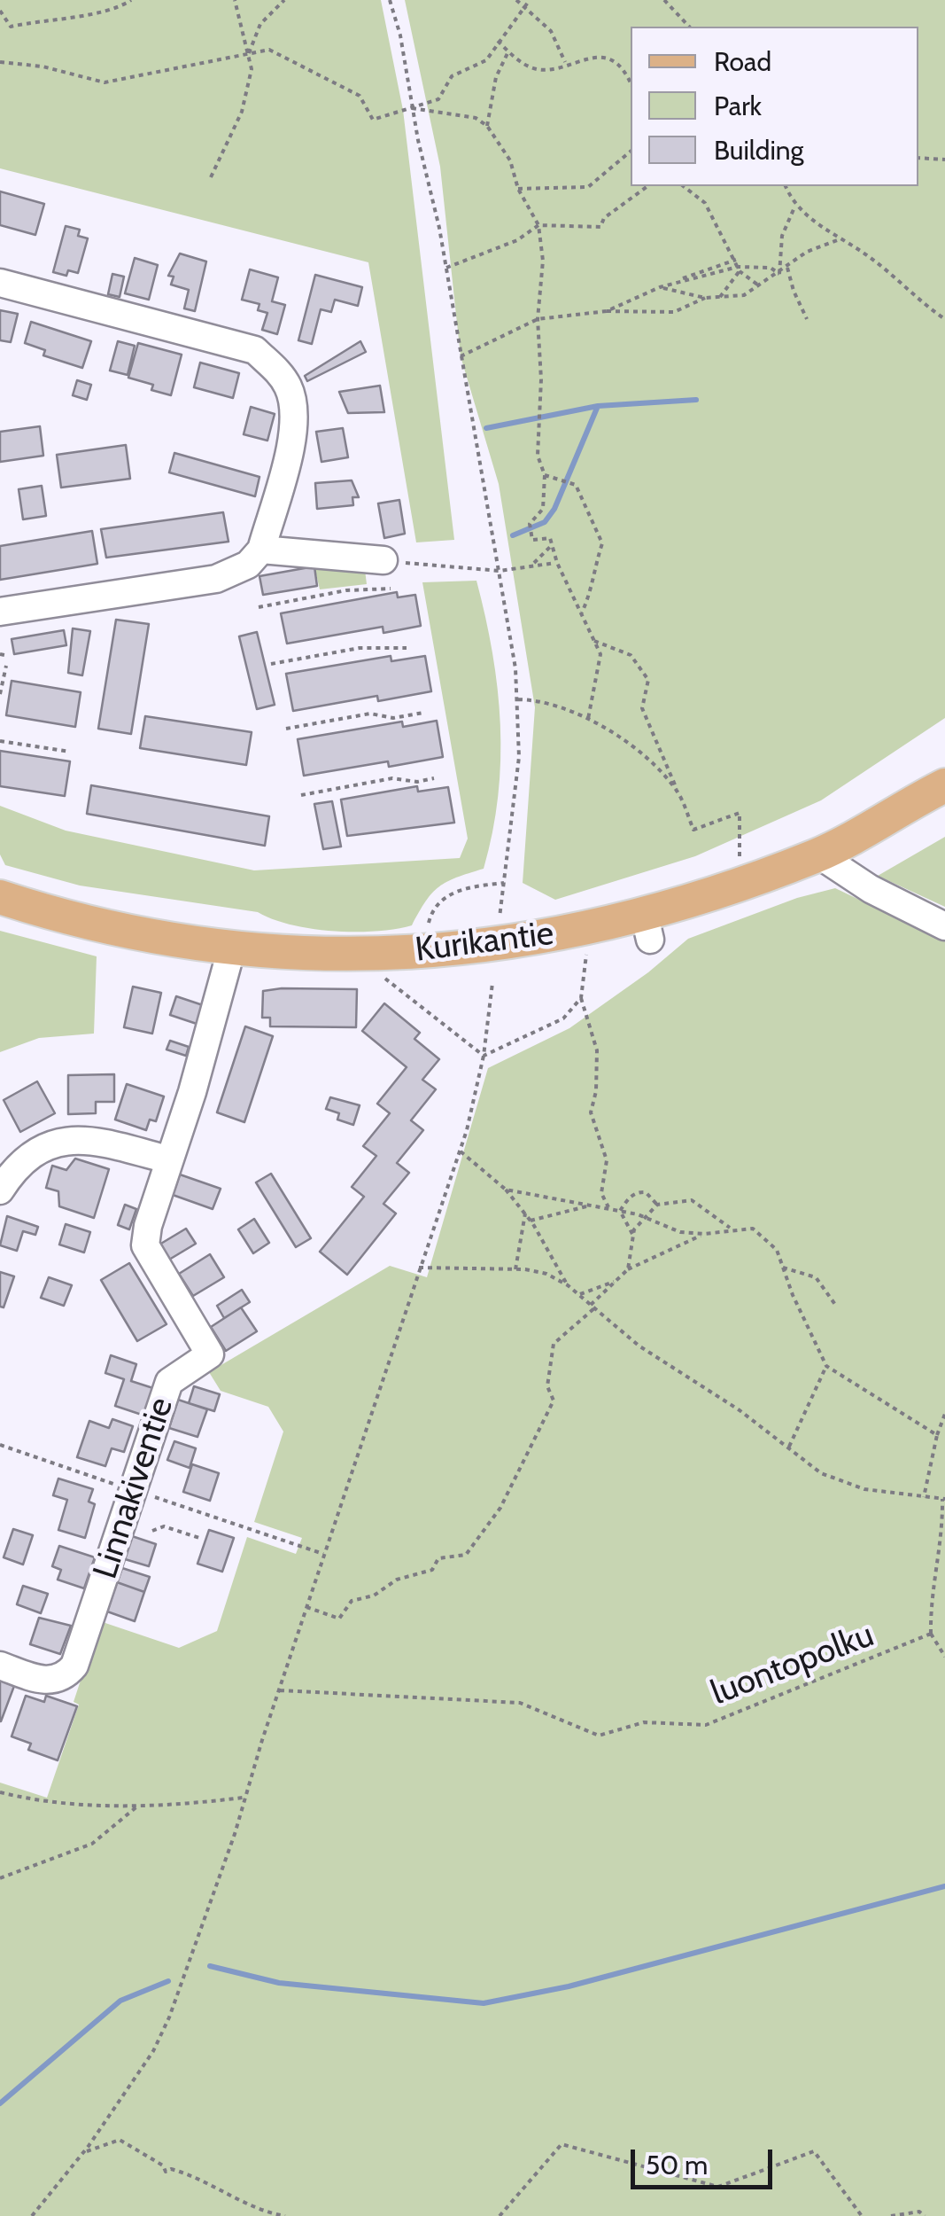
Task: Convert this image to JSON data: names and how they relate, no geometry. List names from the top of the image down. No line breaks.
{"streets":{"main road":["Kurikantie"],"street":["Linnakiventie"],"path":["luontopolku"]},"crossings":[["Kurikantie","Linnakiventie"]],"legend":["Road","Park","Building"],"scale_bar":"50 m"}
